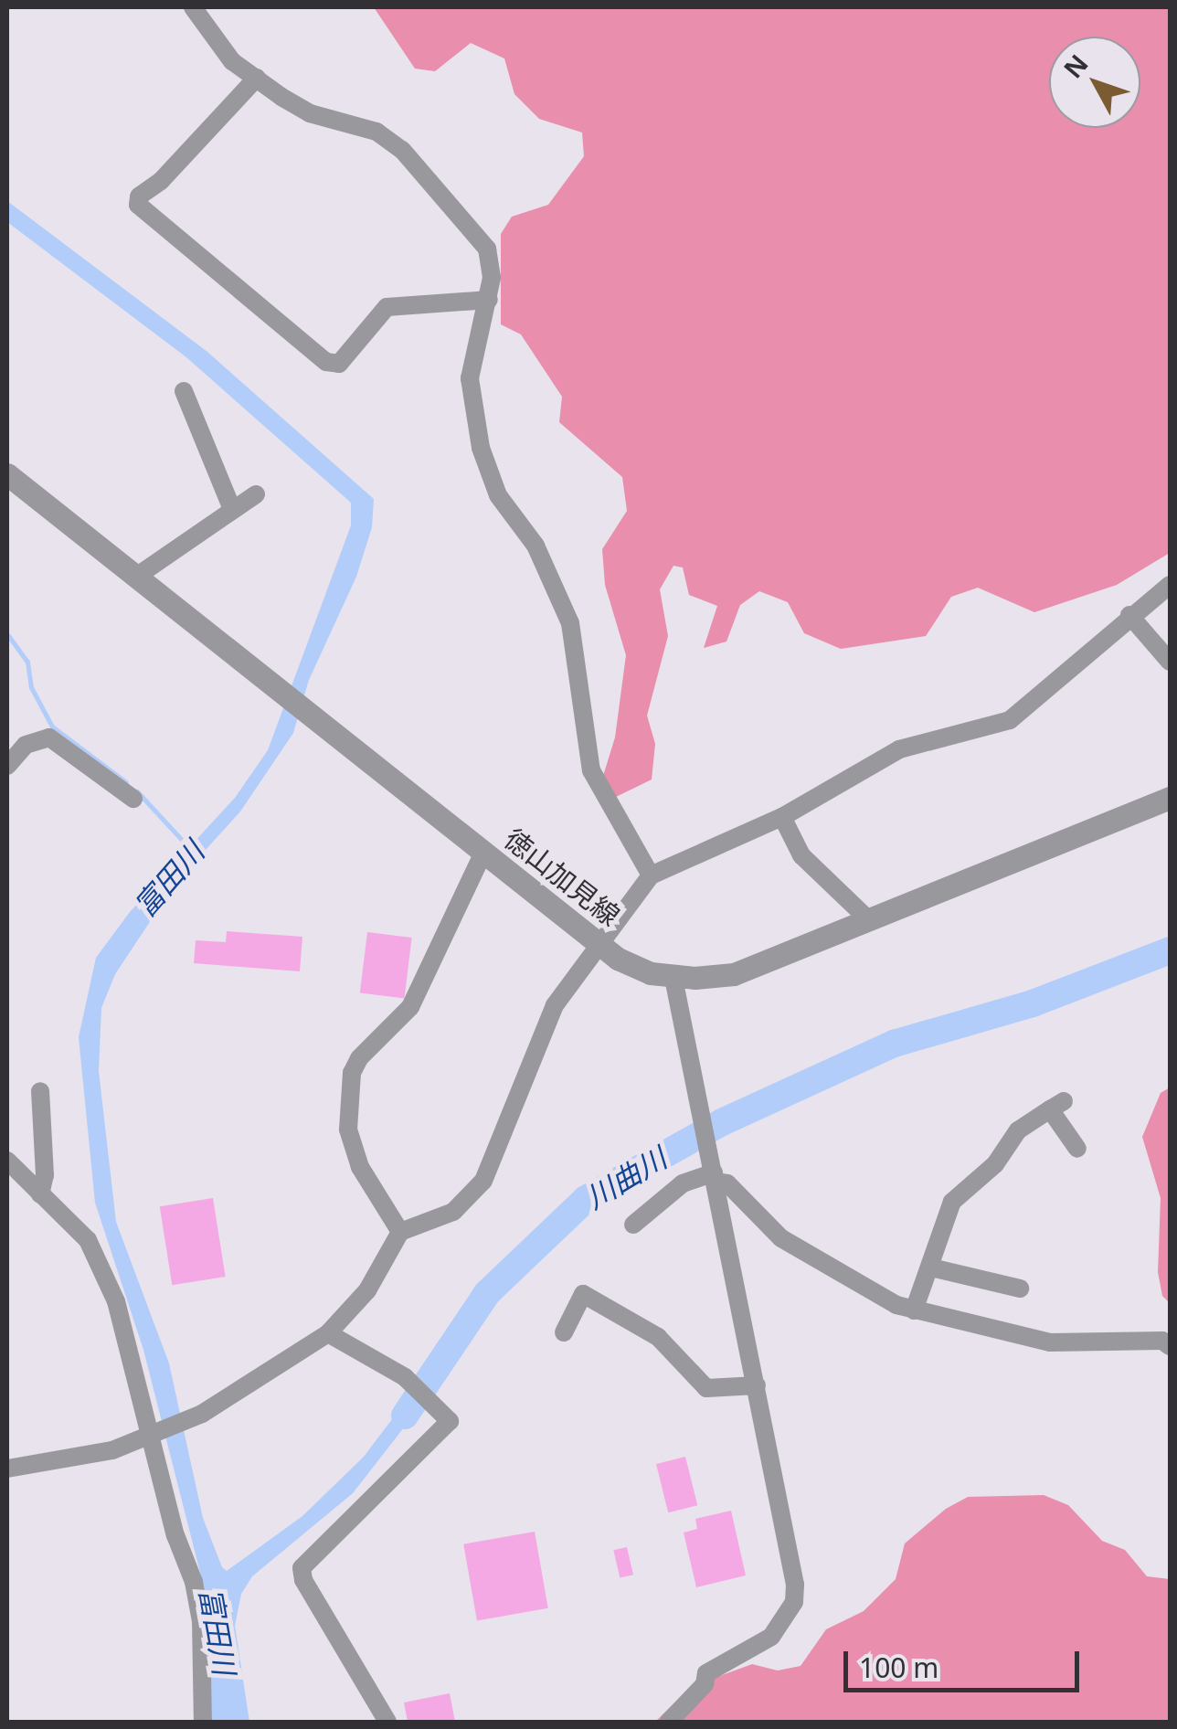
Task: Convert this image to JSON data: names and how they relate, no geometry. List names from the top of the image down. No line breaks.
{"streets":{"street":["徳山加見線"]},"water":["富田川","川曲川"],"scale_bar":"100 m","north":"top left"}
